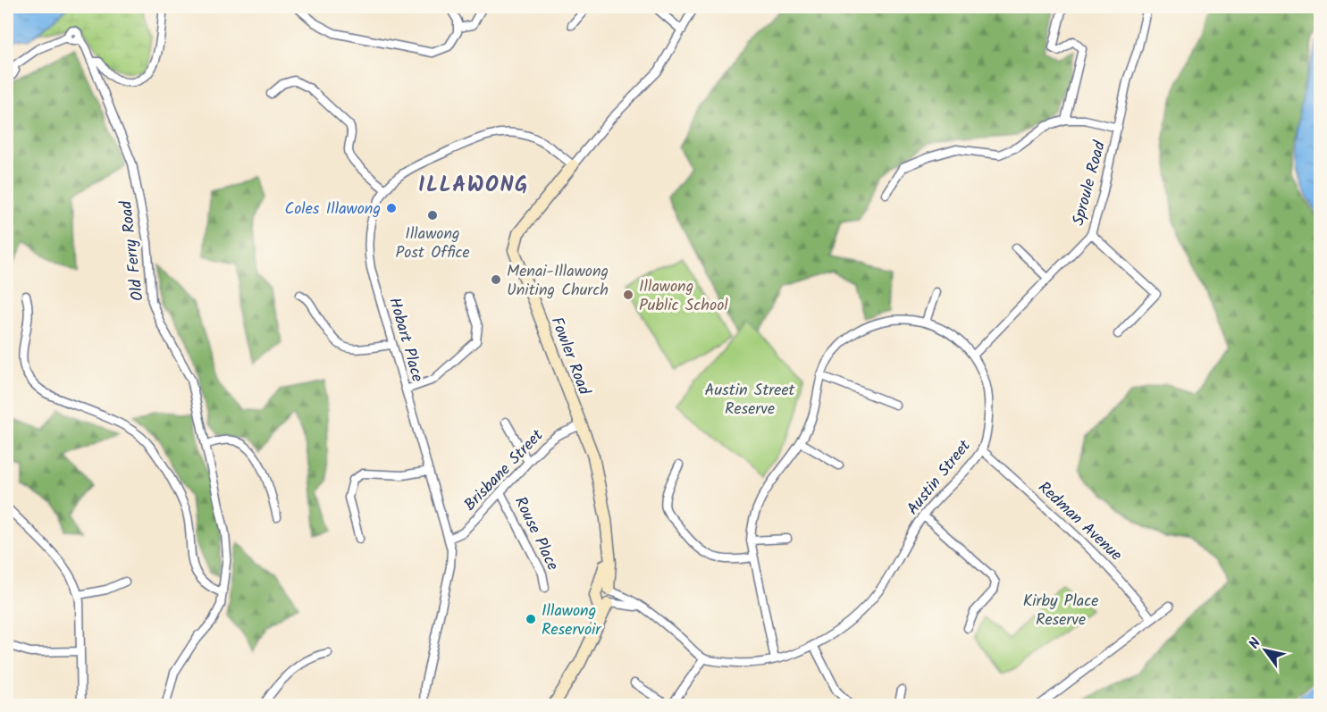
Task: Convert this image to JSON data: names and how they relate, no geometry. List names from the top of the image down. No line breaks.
{"streets":{"street":["Sproule Road","Old Ferry Road","Hobart Place","Fowler Road","Brisbane Street","Austin Street","Redman Avenue","Rouse Place"]},"crossings":[["Sproule Road","Austin Street"],["Hobart Place","Fowler Road"],["Hobart Place","Brisbane Street"],["Fowler Road","Brisbane Street"],["Brisbane Street","Rouse Place"],["Austin Street","Redman Avenue"]],"districts":["ILLAWONG"],"parks":["Austin Street Reserve","Kirby Place Reserve"],"places":["Coles Illawong","Illawong Post Office","Menai-Illawong Uniting Church","Illawong Public School","Illawong Reservoir"],"north":"top left"}
